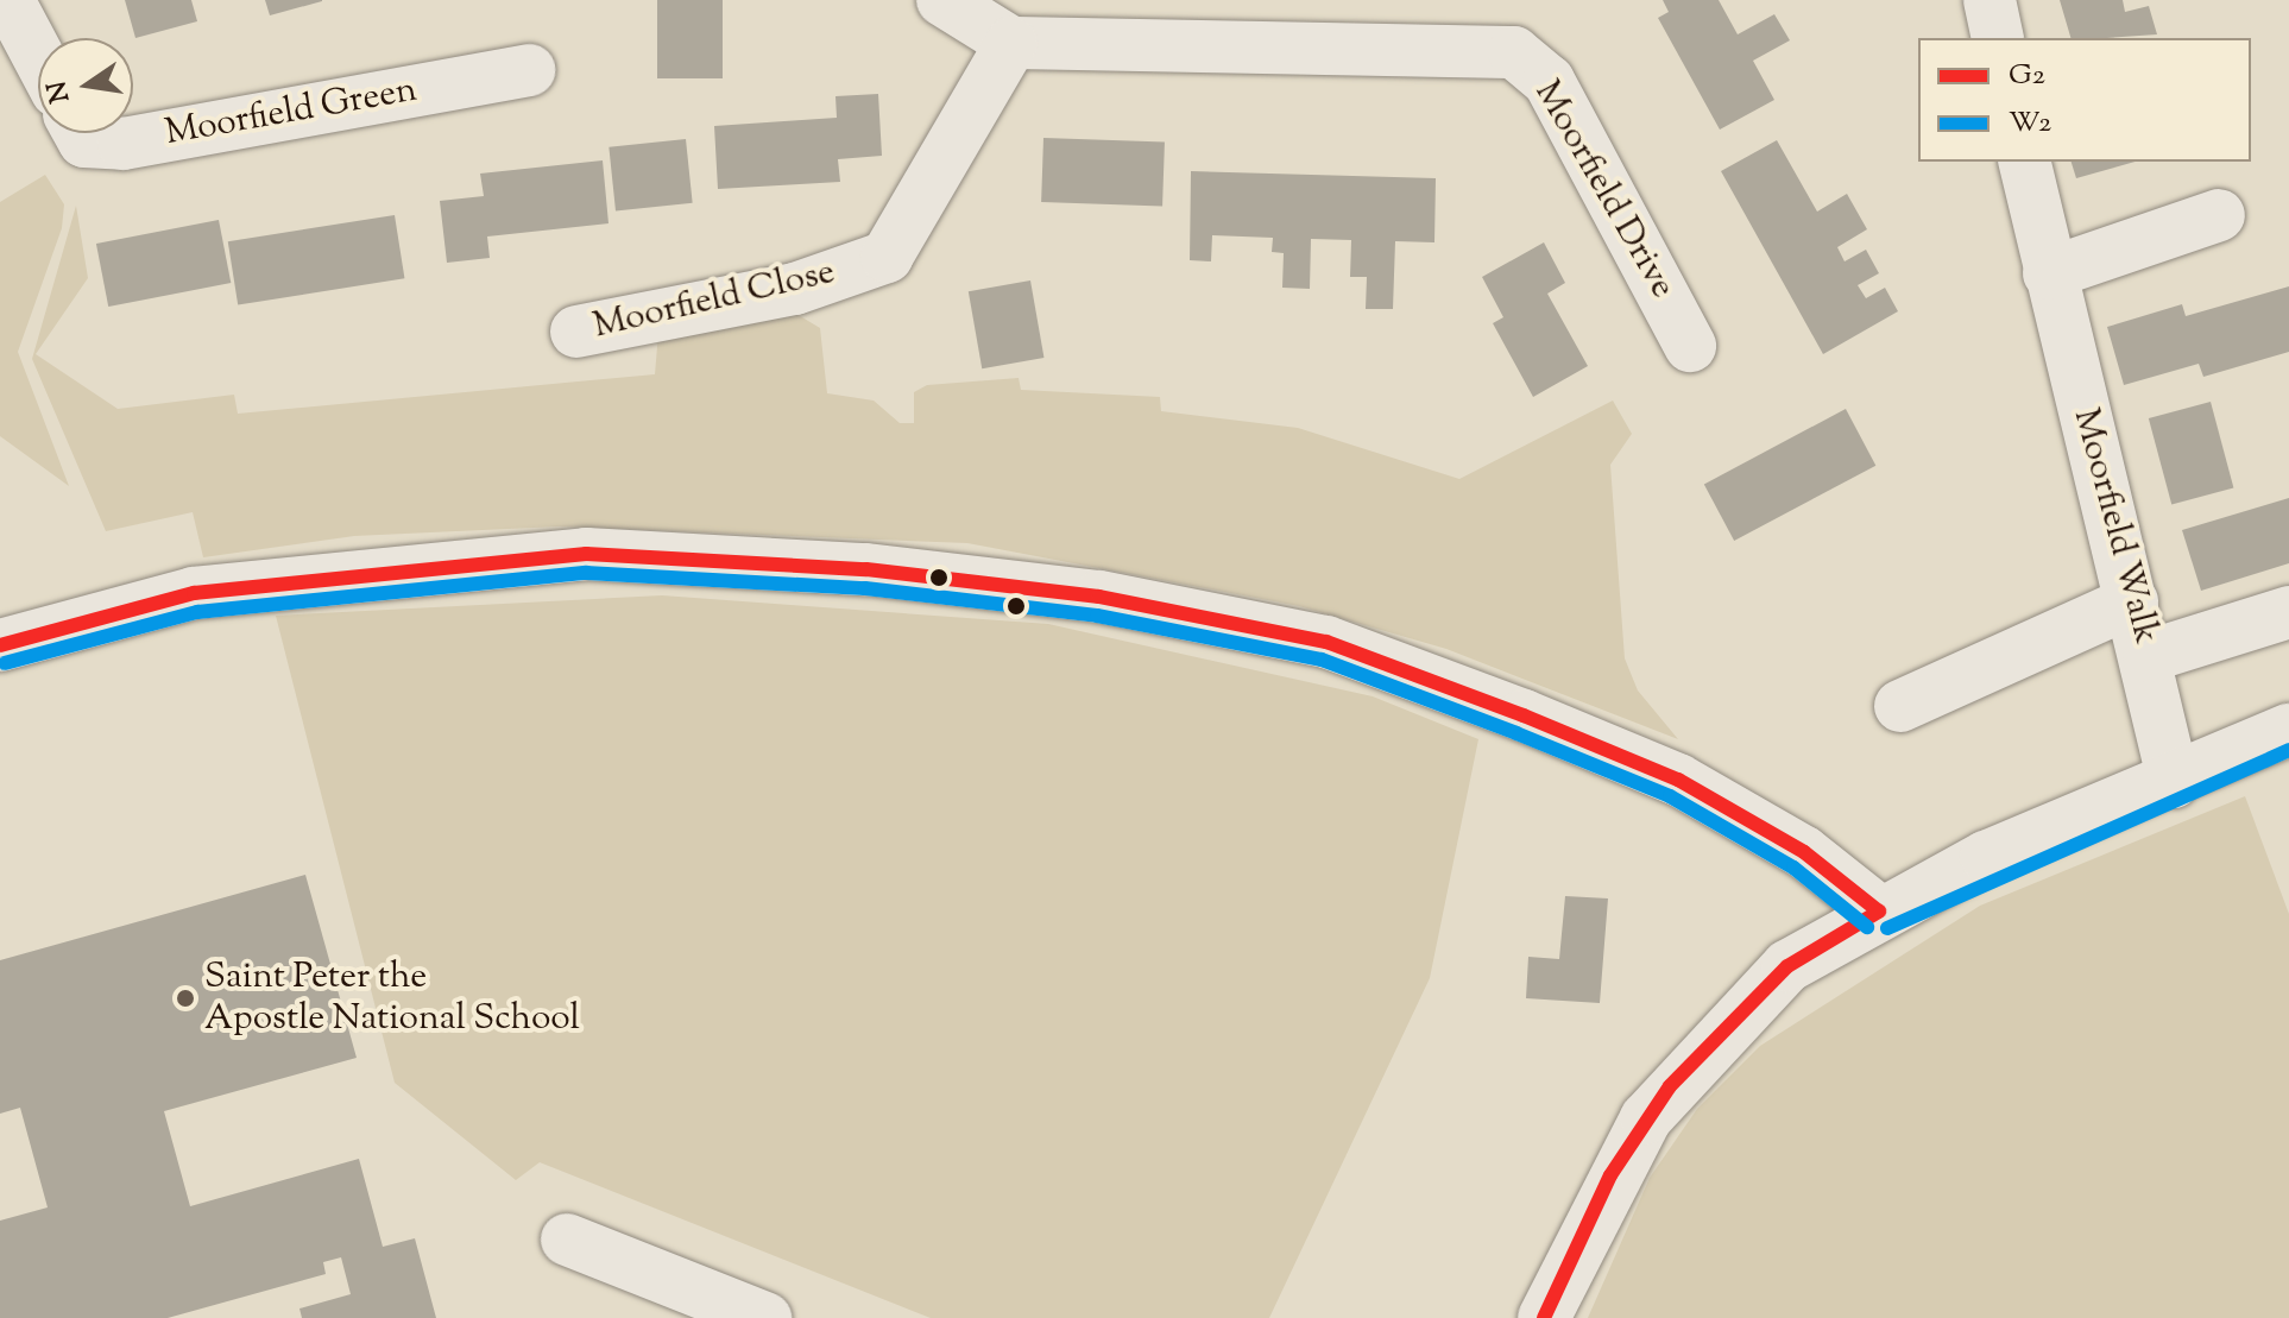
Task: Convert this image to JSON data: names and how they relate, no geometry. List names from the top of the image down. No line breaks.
{"streets":{"street":["Moorfield Green","Moorfield Drive","Moorfield Close","Moorfield Walk"]},"crossings":[["Moorfield Drive","Moorfield Close"]],"places":["Saint Peter the Apostle National School"],"lines":["transit line G2","transit line W2"],"legend":["G2","W2"],"north":"left"}
